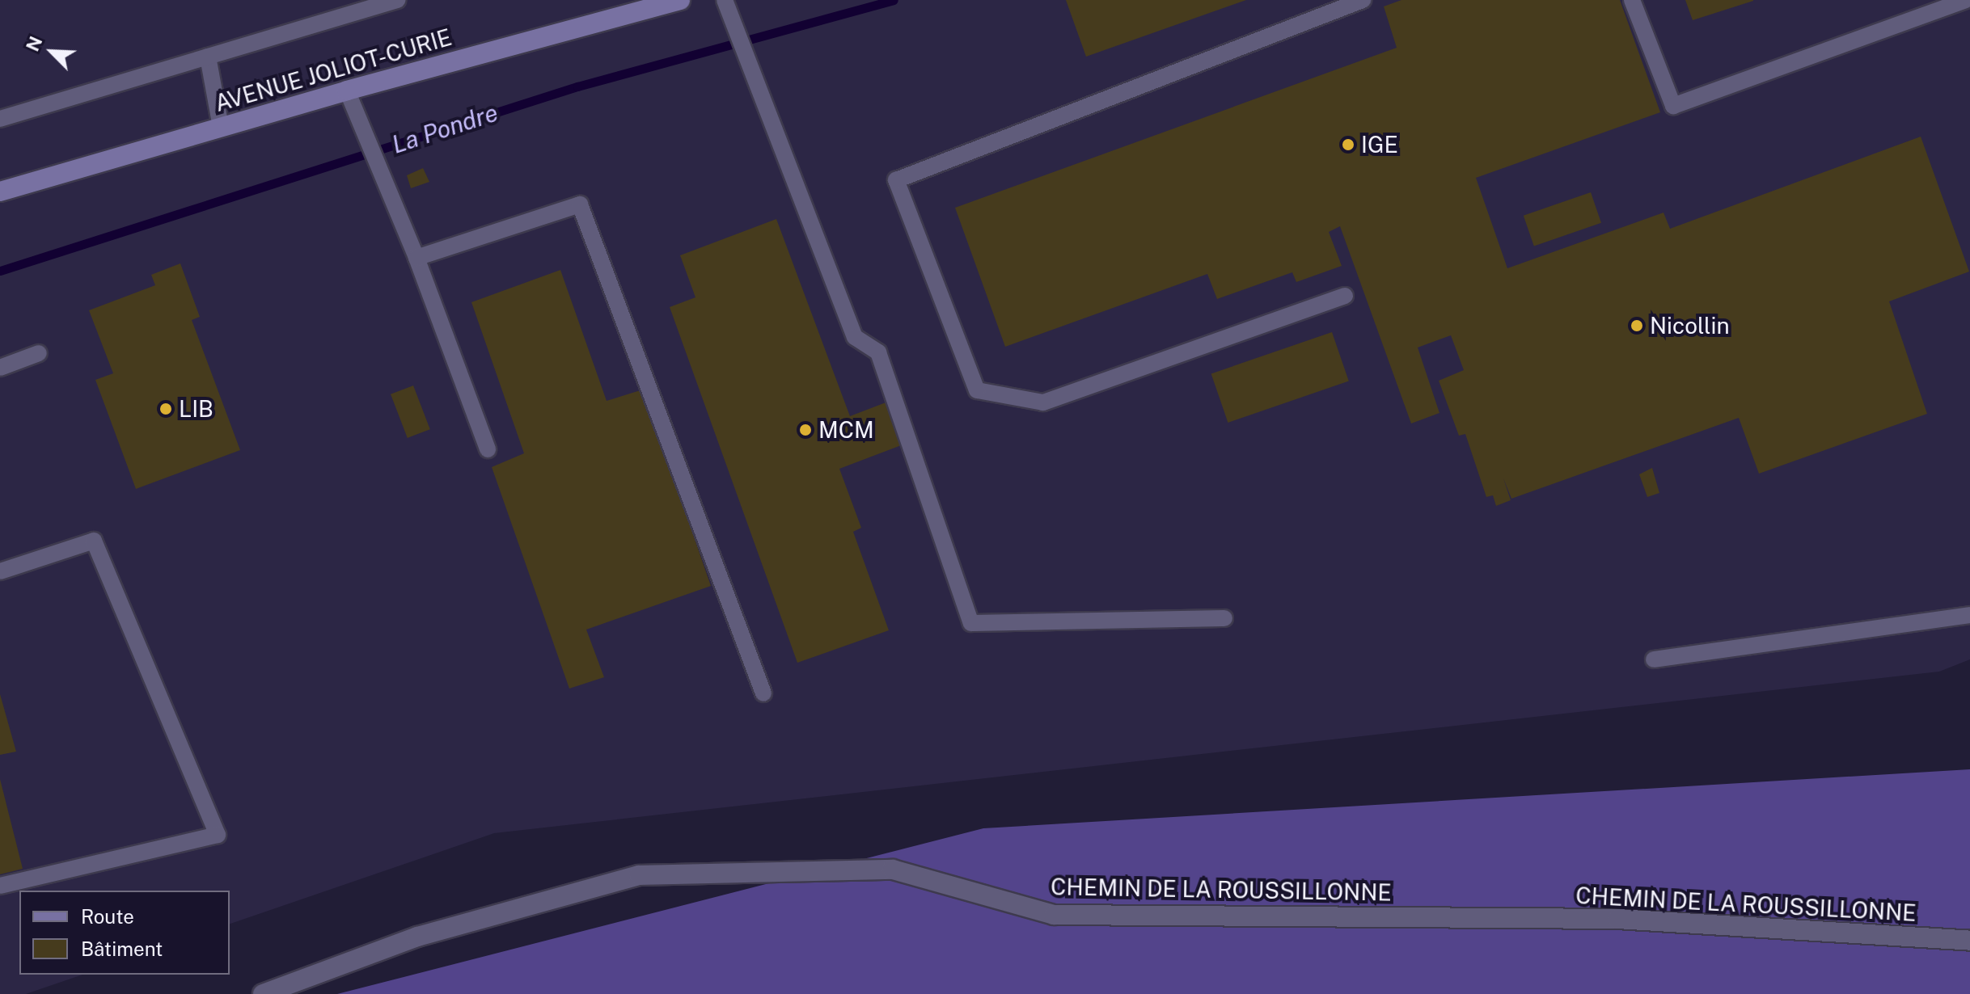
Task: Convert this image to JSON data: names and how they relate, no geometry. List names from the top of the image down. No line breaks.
{"streets":{"street":["AVENUE JOLIOT-CURIE","CHEMIN DE LA ROUSSILLONNE"]},"water":["La Pondre"],"places":["IGE","Nicollin","LIB","MCM"],"legend":["Route","Bâtiment"],"north":"top left"}
